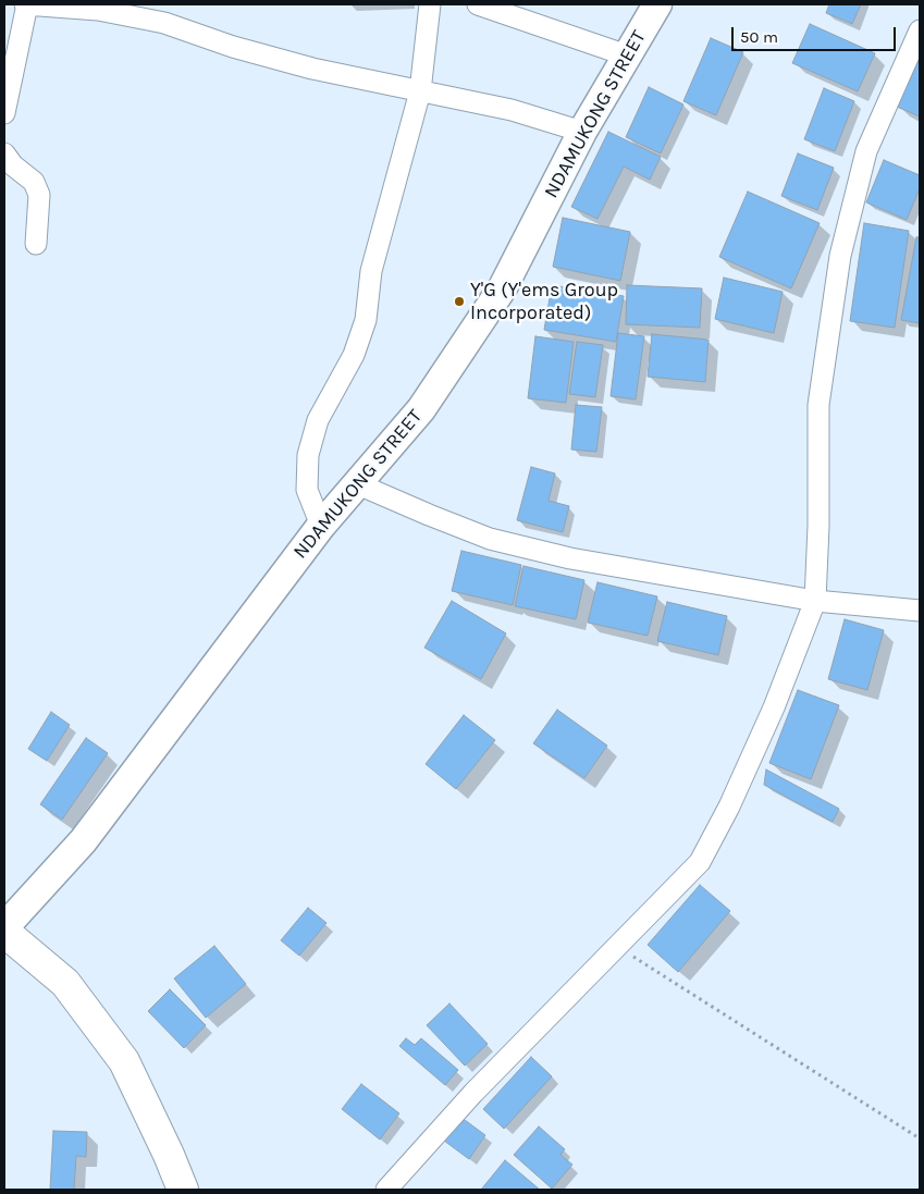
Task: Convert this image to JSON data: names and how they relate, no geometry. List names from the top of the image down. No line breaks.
{"streets":{"main road":["NDAMUKONG STREET"]},"places":["Y'G (Y'ems Group Incorporated)"],"scale_bar":"50 m"}
